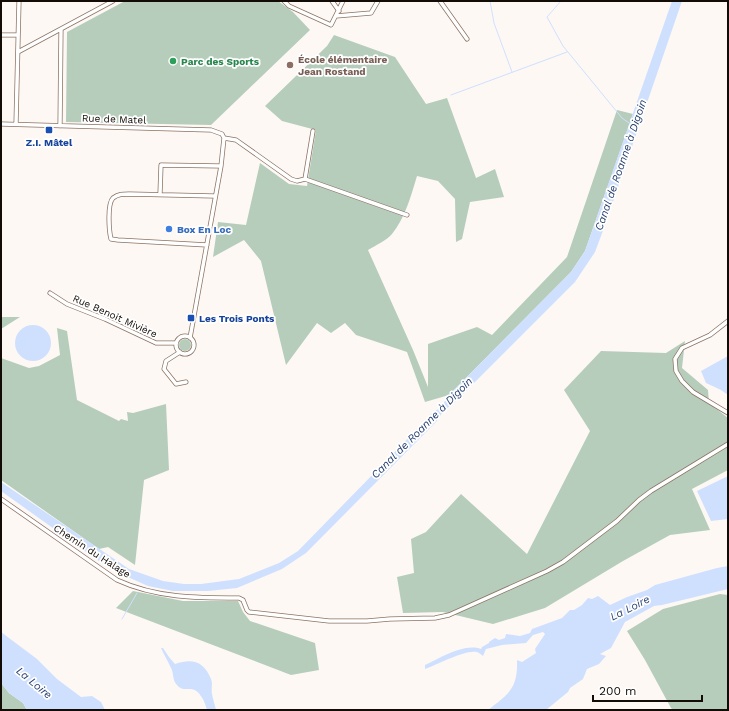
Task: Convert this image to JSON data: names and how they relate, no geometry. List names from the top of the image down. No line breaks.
{"streets":{"street":["Rue de Matel","Rue Benoit Mivière","Chemin du Halage"]},"water":["Canal de Roanne à Digoin","La Loire"],"places":{"other":["Parc des Sports","École élémentaire Jean Rostand","Box En Loc"],"transit":["Z.I. Mâtel","Les Trois Ponts"]},"scale_bar":"200 m"}
